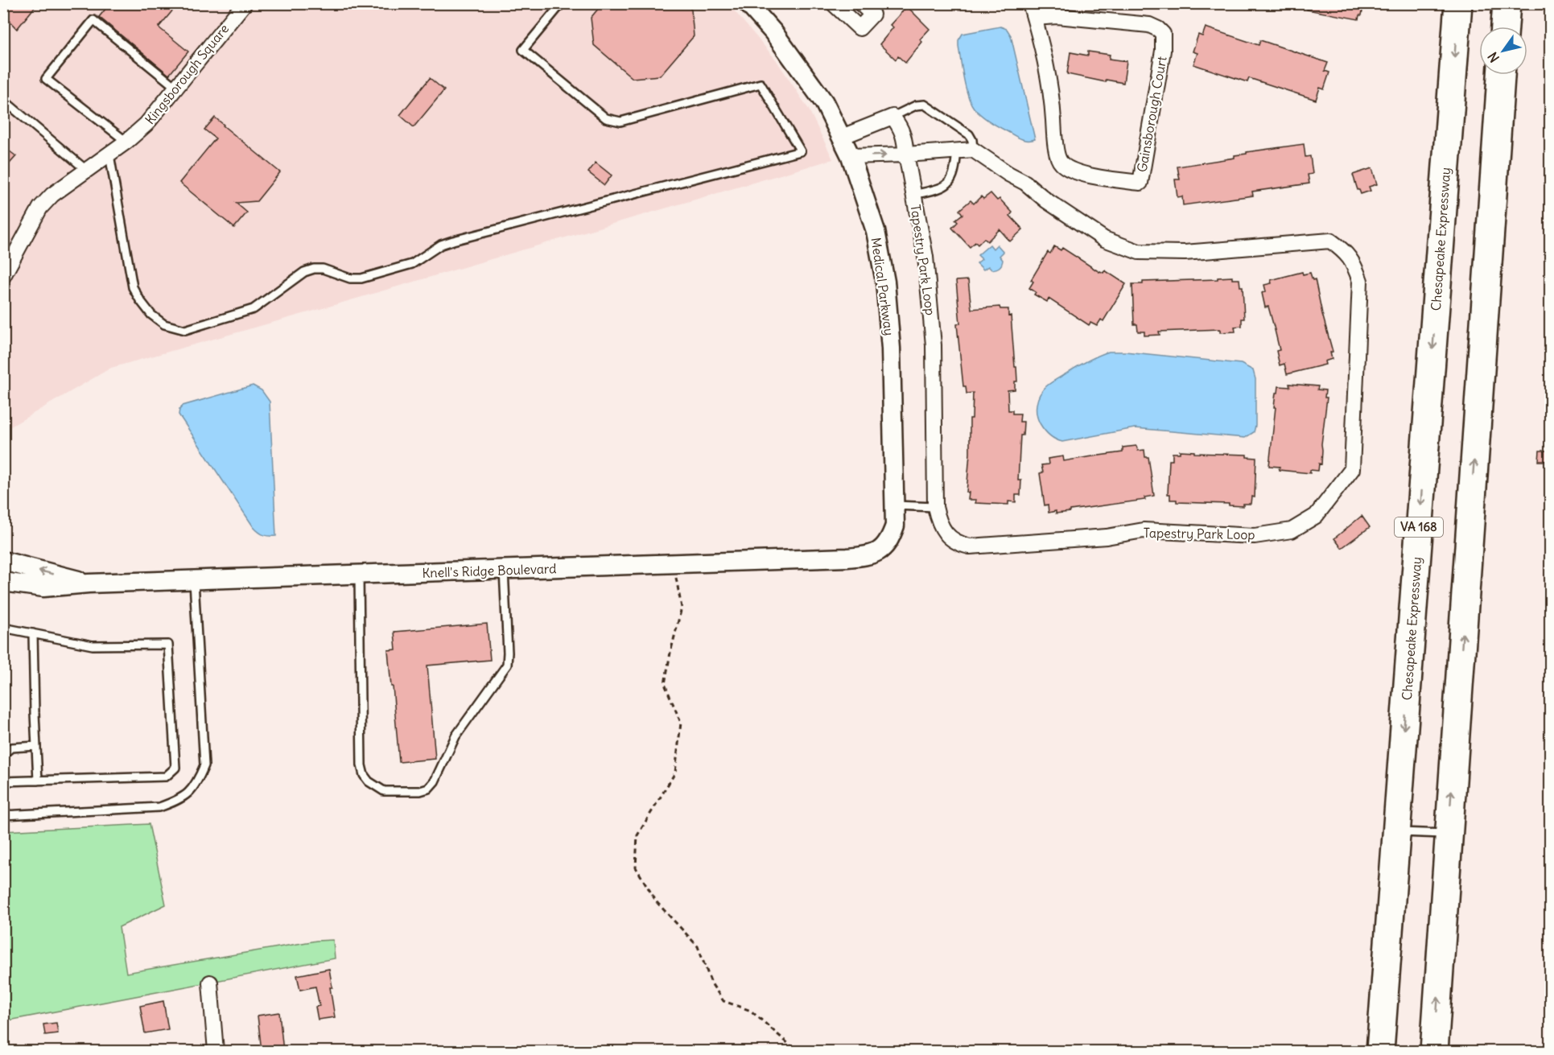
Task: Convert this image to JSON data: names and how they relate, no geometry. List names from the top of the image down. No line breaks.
{"streets":{"highway":["Chesapeake Expressway","VA 168"],"street":["Kingsborough Square","Gainsborough Court","Tapestry Park Loop","Medical Parkway","Knell's Ridge Boulevard"]},"crossings":[["Medical Parkway","Knell's Ridge Boulevard"]],"north":"bottom left"}
